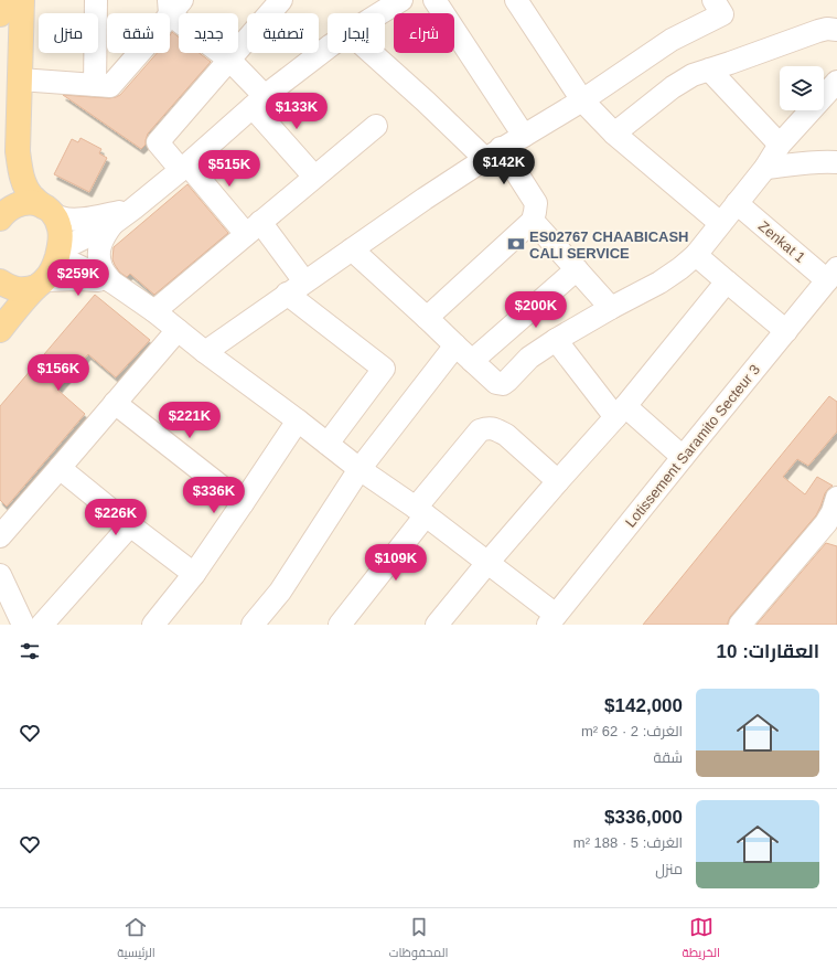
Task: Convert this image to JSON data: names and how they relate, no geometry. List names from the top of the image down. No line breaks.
{"streets":{"street":["Zenkat 1","Lotissement Saramito Secteur 3"]},"crossings":[["Zenkat 1","Lotissement Saramito Secteur 3"]],"places":{"bank":["ES02767 CHAABICASH CALI SERVICE"]},"page":{"chip":["شراء","إيجار","تصفية","جديد","شقة","منزل"],"price":["$133K","$142K","$515K","$259K","$200K","$156K","$221K","$336K","$226K","$109K"],"heading":"العقارات: 10","list":[{"name":"$142,000","note":"الغرف: 2 · 62 m² · شقة"},{"name":"$336,000","note":"الغرف: 5 · 188 m² · منزل"}],"tabs":["الخريطة","المحفوظات","الرئيسية"]}}
